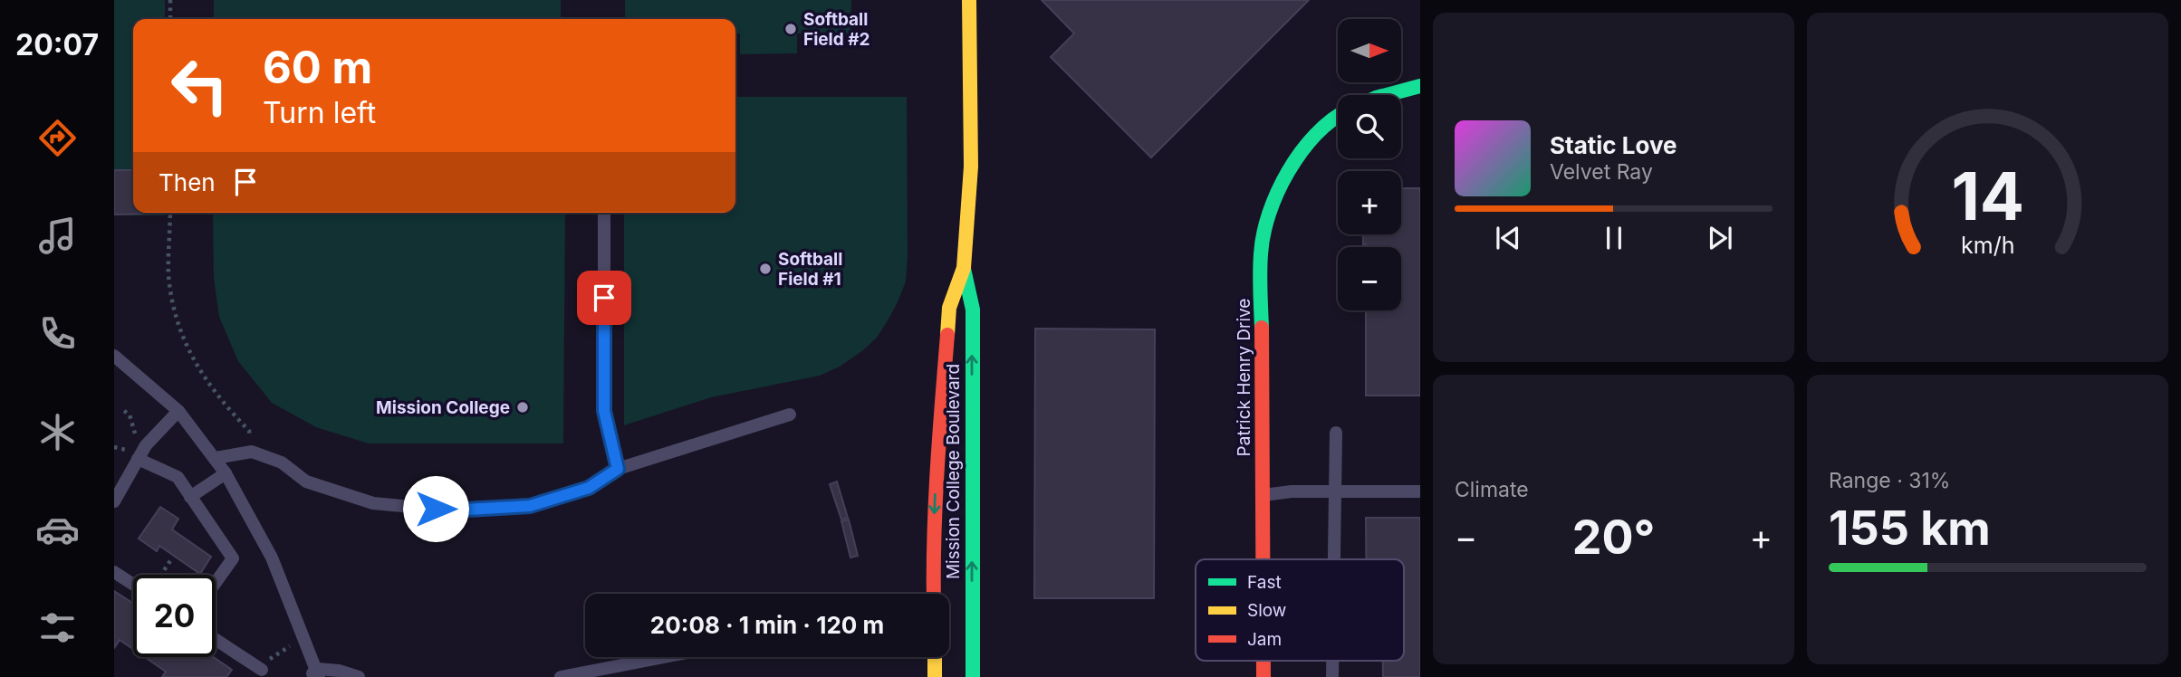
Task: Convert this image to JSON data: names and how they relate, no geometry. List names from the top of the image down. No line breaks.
{"streets":{"street":["Patrick Henry Drive","Mission College Boulevard"]},"places":["Softball Field #2","Softball Field #1","Mission College"],"legend":["Fast","Slow","Jam"],"north":"right","page":{"tabs":"20:07","map_buttons":["+","−"],"turn":["60 m","Turn left"],"song":["Static Love","Velvet Ray"],"then":"Then","tile":["Climate",["Range · 31%","155 km"]],"heat":["−","20°","+"],"limit":"20","trip":"20:08 · 1 min · 120 m","gauge":["14","km/h"]}}
